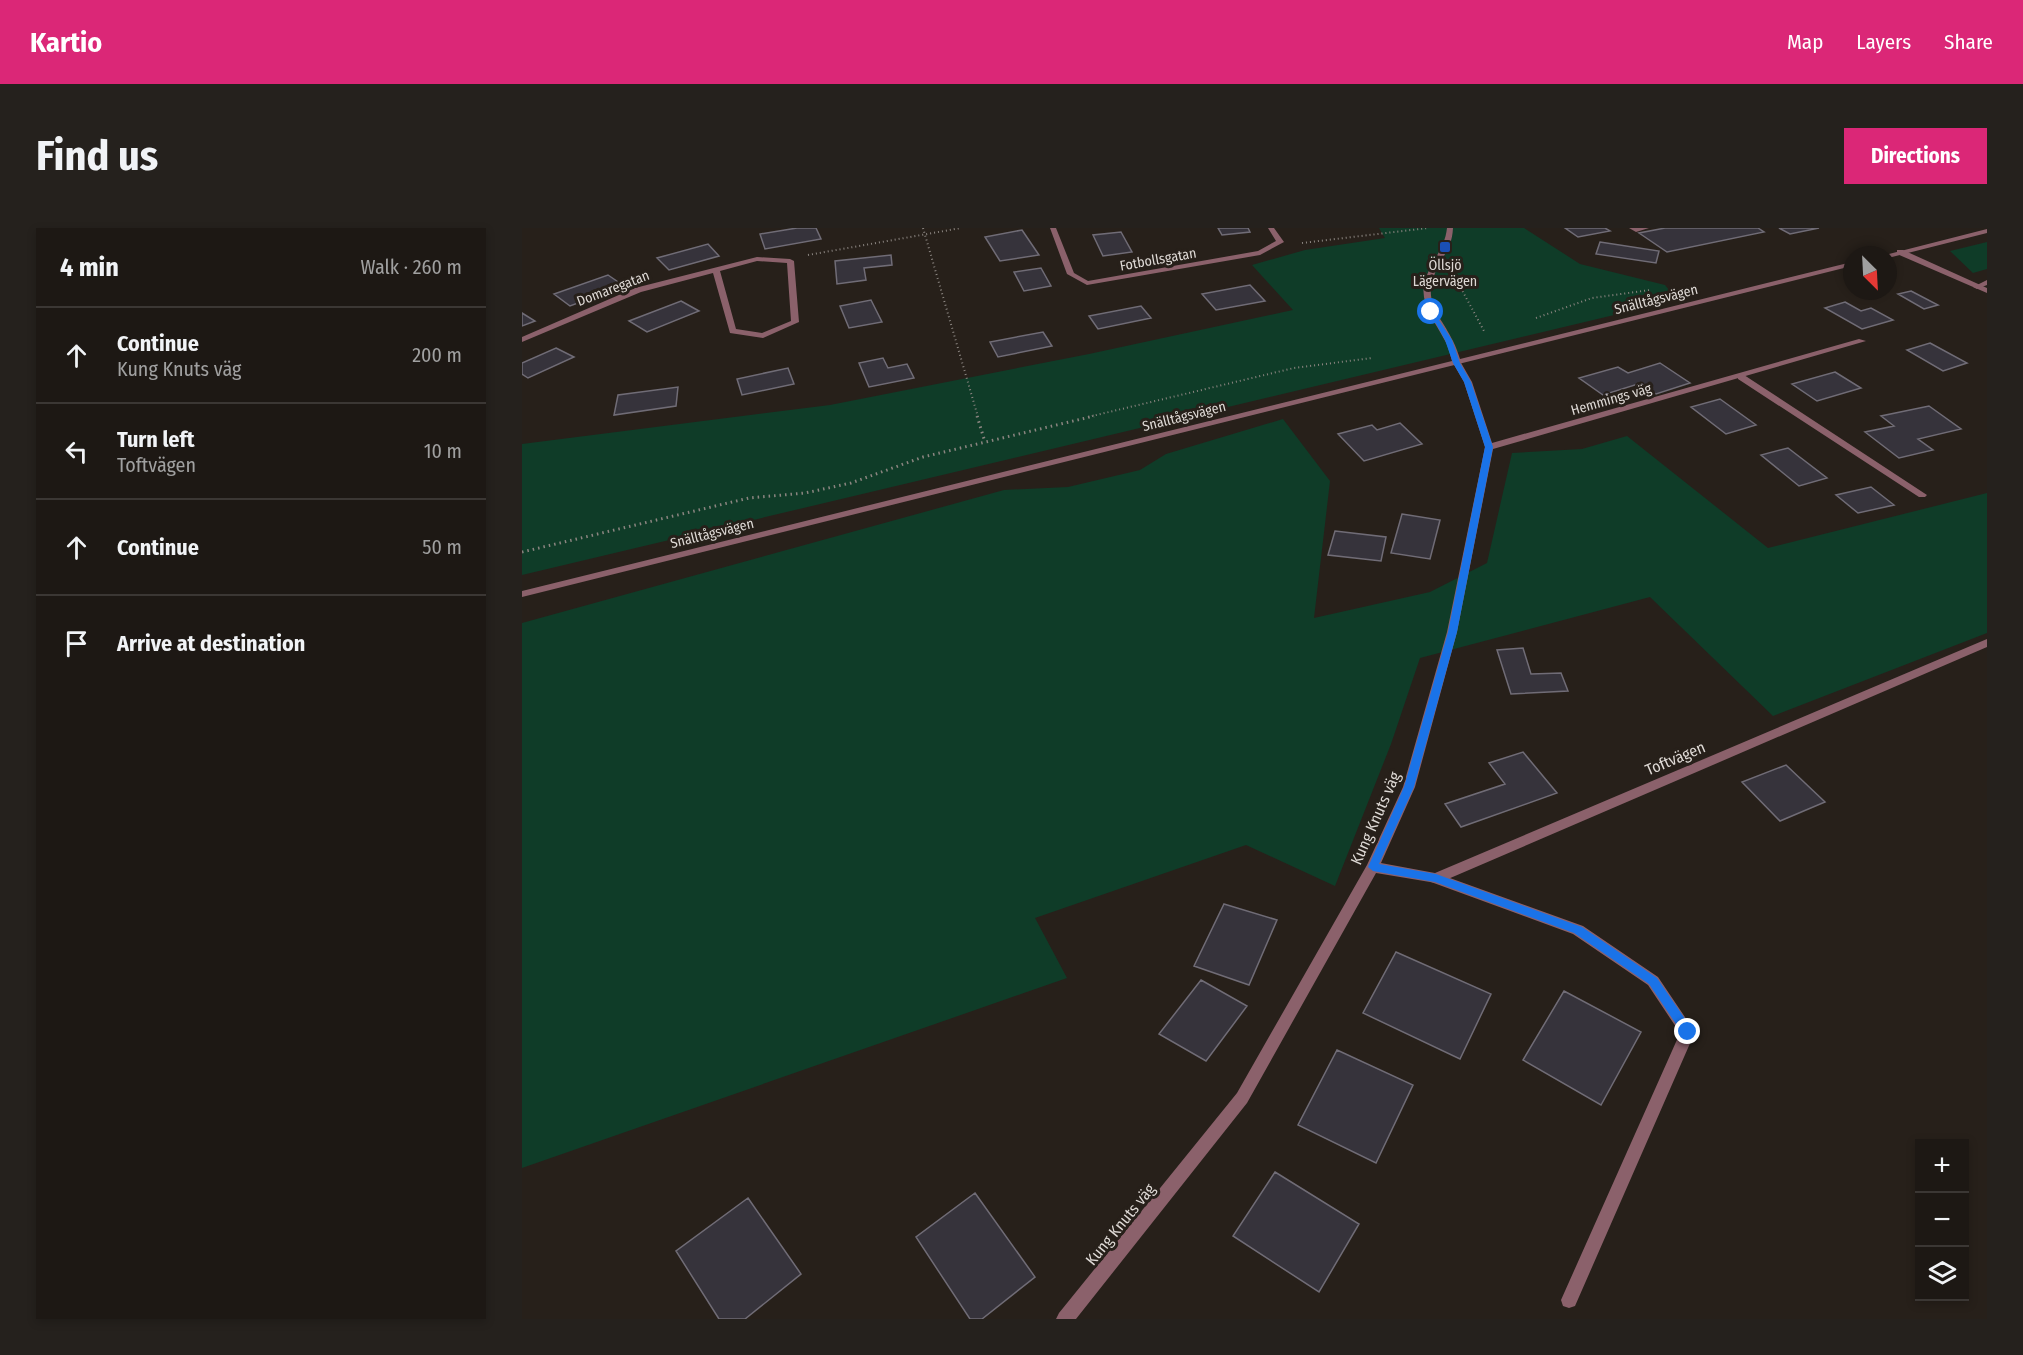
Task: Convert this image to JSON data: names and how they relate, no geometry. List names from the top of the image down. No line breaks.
{"streets":{"street":["Fotbollsgatan","Domaregatan","Snälltågsvägen","Hemmings väg","Toftvägen","Kung Knuts väg"]},"crossings":[["Snälltågsvägen","Kung Knuts väg"],["Hemmings väg","Kung Knuts väg"]],"places":{"transit":["Öllsjö Lägervägen"]},"north":"bottom right","page":{"header":"Kartio","nav":["Map","Layers","Share"],"buttons":"Directions","title":"Find us","heading":["4 min","Walk · 260 m"],"list":[["Continue","Kung Knuts väg","200 m"],["Turn left","Toftvägen","10 m"],["Continue","50 m"],"Arrive at destination"],"map_buttons":["+","−"]}}
